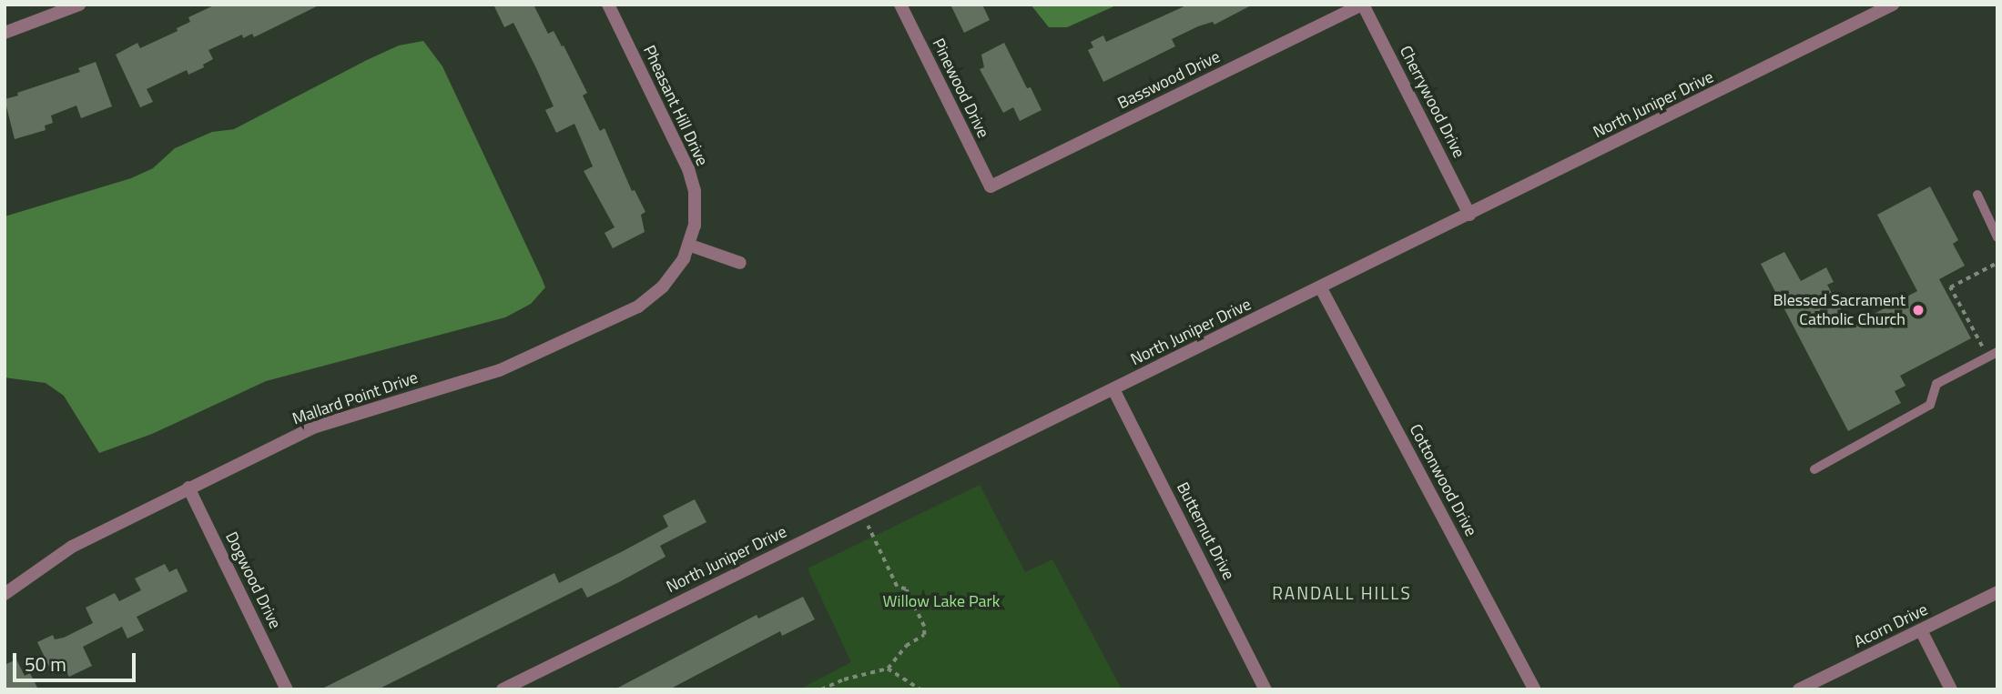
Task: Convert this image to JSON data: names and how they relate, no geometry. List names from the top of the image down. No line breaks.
{"streets":{"street":["Basswood Drive","Pinewood Drive","Cherrywood Drive","North Juniper Drive","Pheasant Hill Drive","Mallard Point Drive","Cottonwood Drive","Butternut Drive","Dogwood Drive","Acorn Drive"]},"crossings":[["Basswood Drive","Pinewood Drive"],["Basswood Drive","Cherrywood Drive"],["Cherrywood Drive","North Juniper Drive"],["North Juniper Drive","Cottonwood Drive"],["North Juniper Drive","Butternut Drive"],["Pheasant Hill Drive","Mallard Point Drive"],["Mallard Point Drive","Dogwood Drive"]],"districts":["RANDALL HILLS"],"parks":["Willow Lake Park"],"places":["Blessed Sacrament Catholic Church"],"scale_bar":"50 m"}
